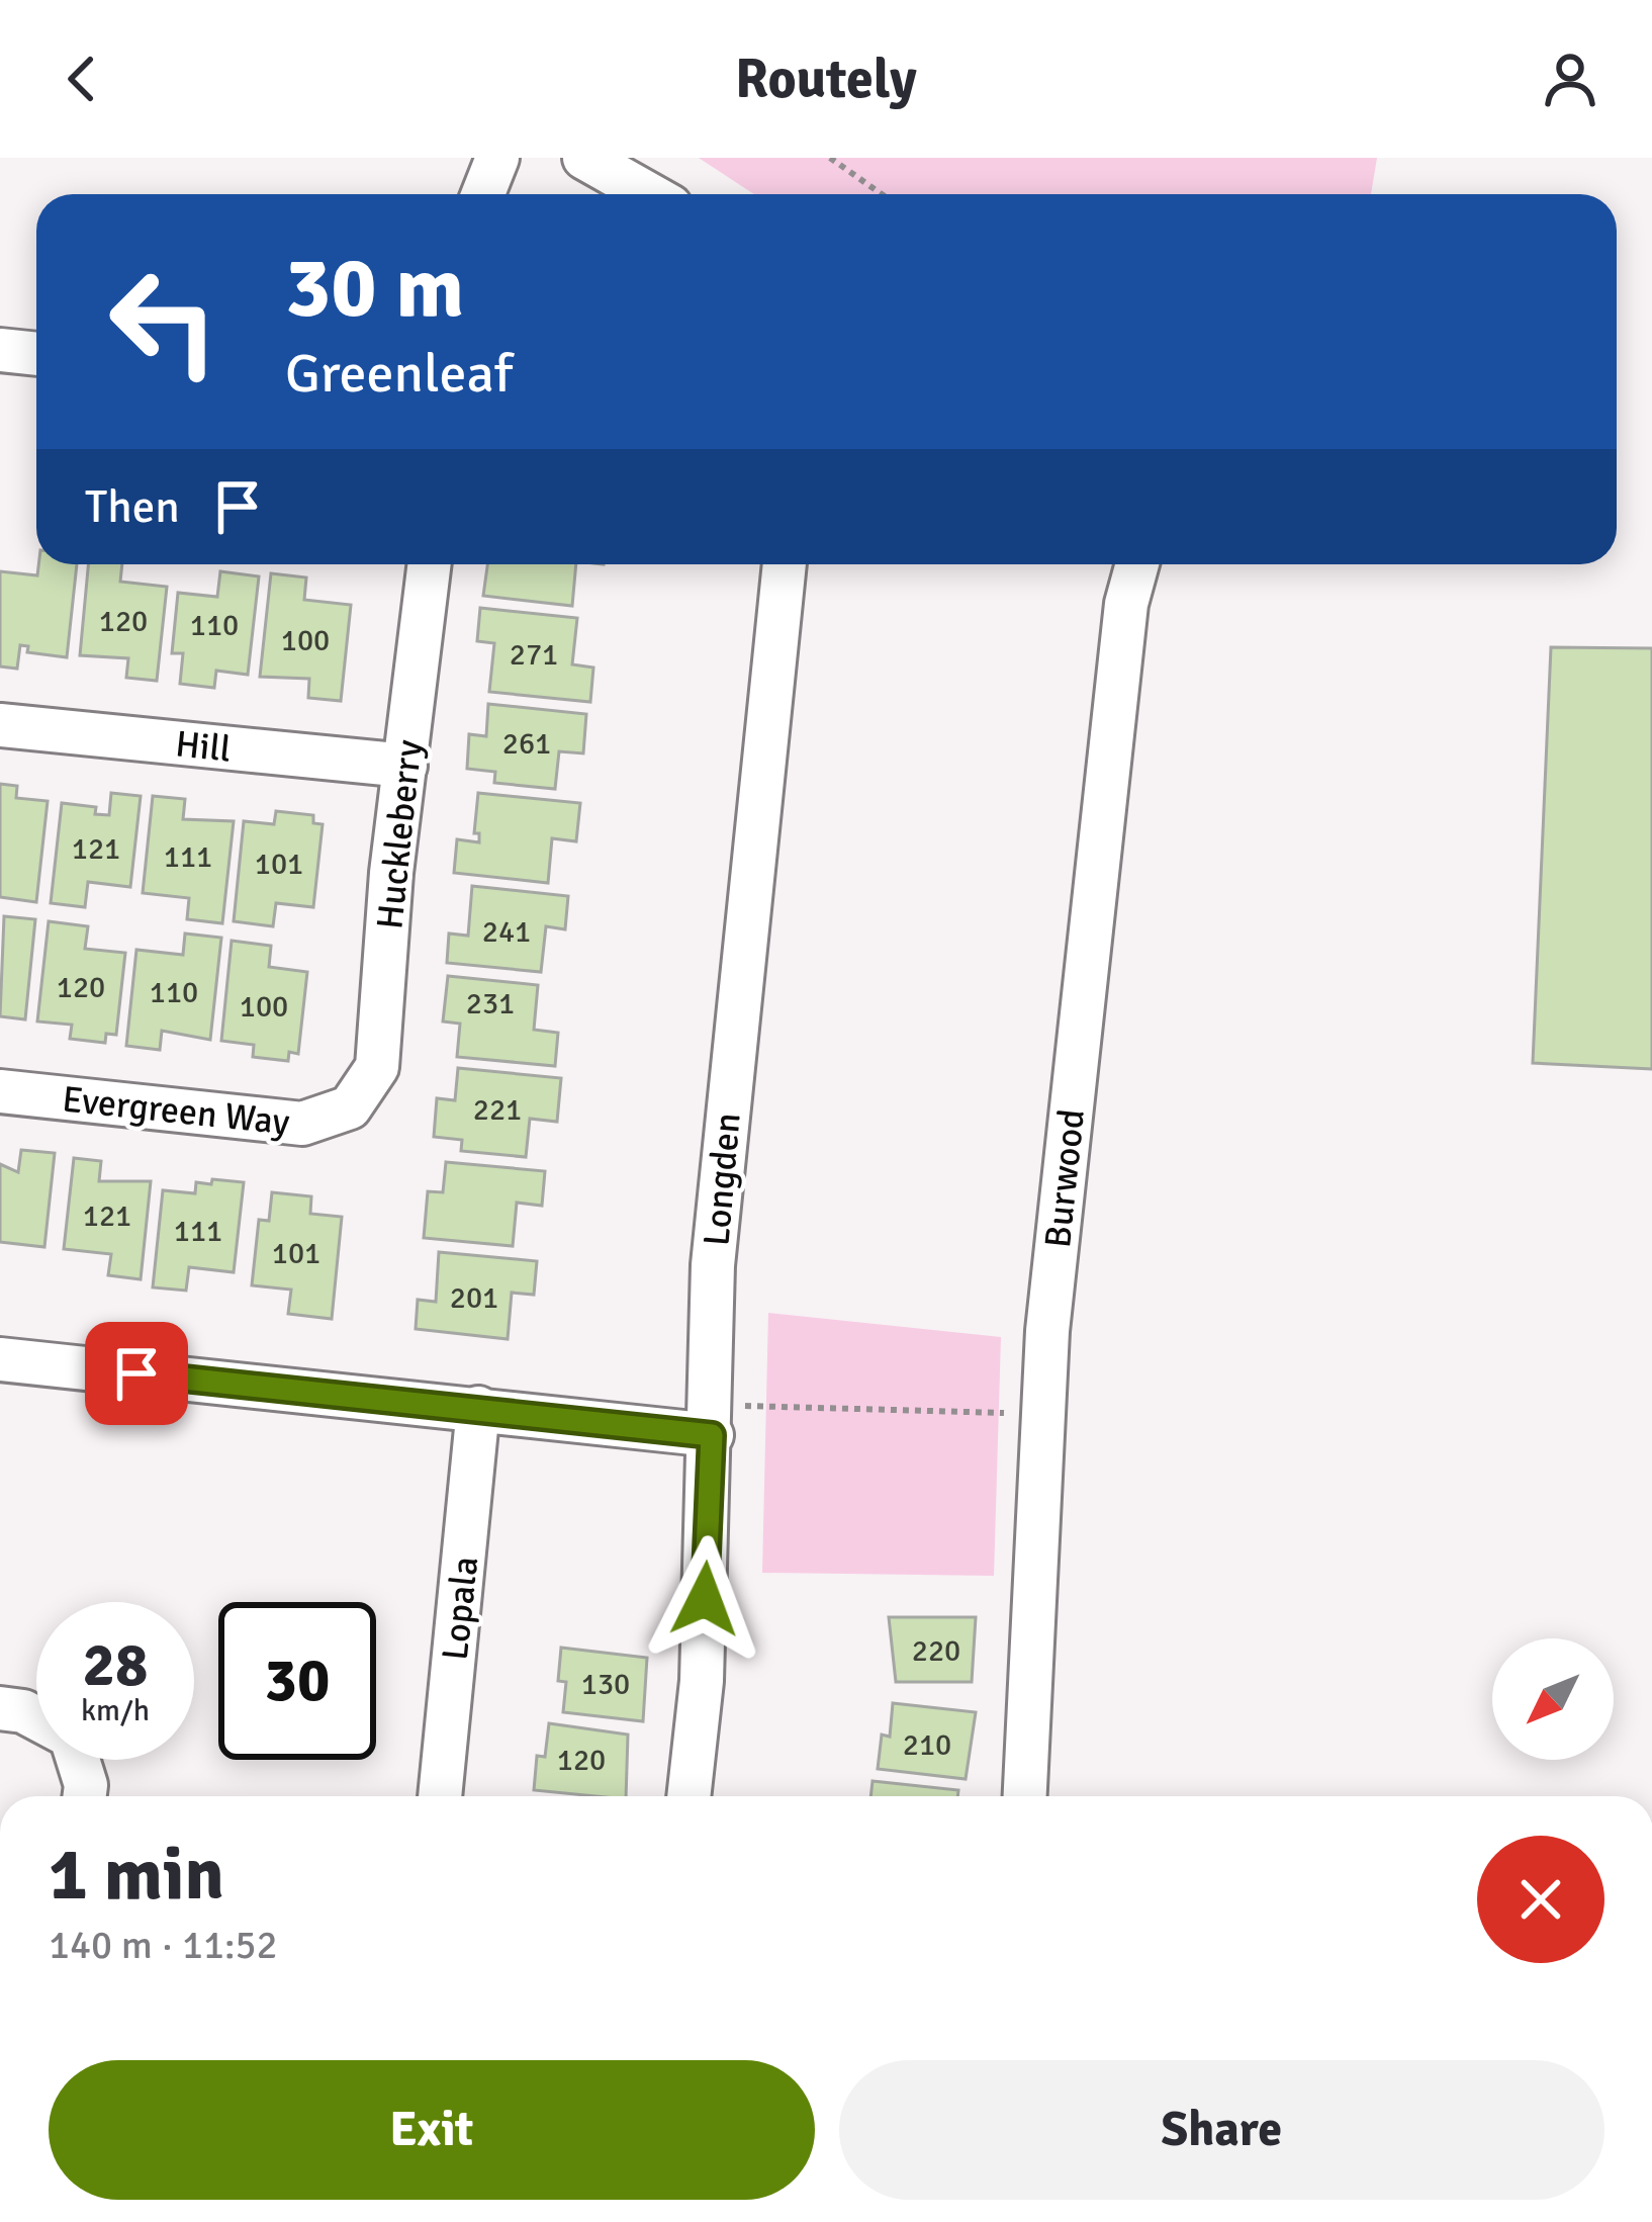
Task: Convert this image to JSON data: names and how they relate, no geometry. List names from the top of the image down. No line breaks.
{"streets":{"street":["Hill","Huckleberry","Evergreen Way","Burwood","Longden","Lopala"]},"crossings":[["Hill","Huckleberry"],["Huckleberry","Evergreen Way"]],"house_numbers":["120","110","100","271","261","121","111","101","241","120","110","231","100","221","121","111","101","201","220","130","210","120"],"north":"bottom left","page":{"header":"Routely","turn":["30 m","Greenleaf"],"then":"Then","speed":"28 km/h","limit":"30","heading":["1 min","140 m · 11:52"],"buttons":["Exit","Share"]}}
